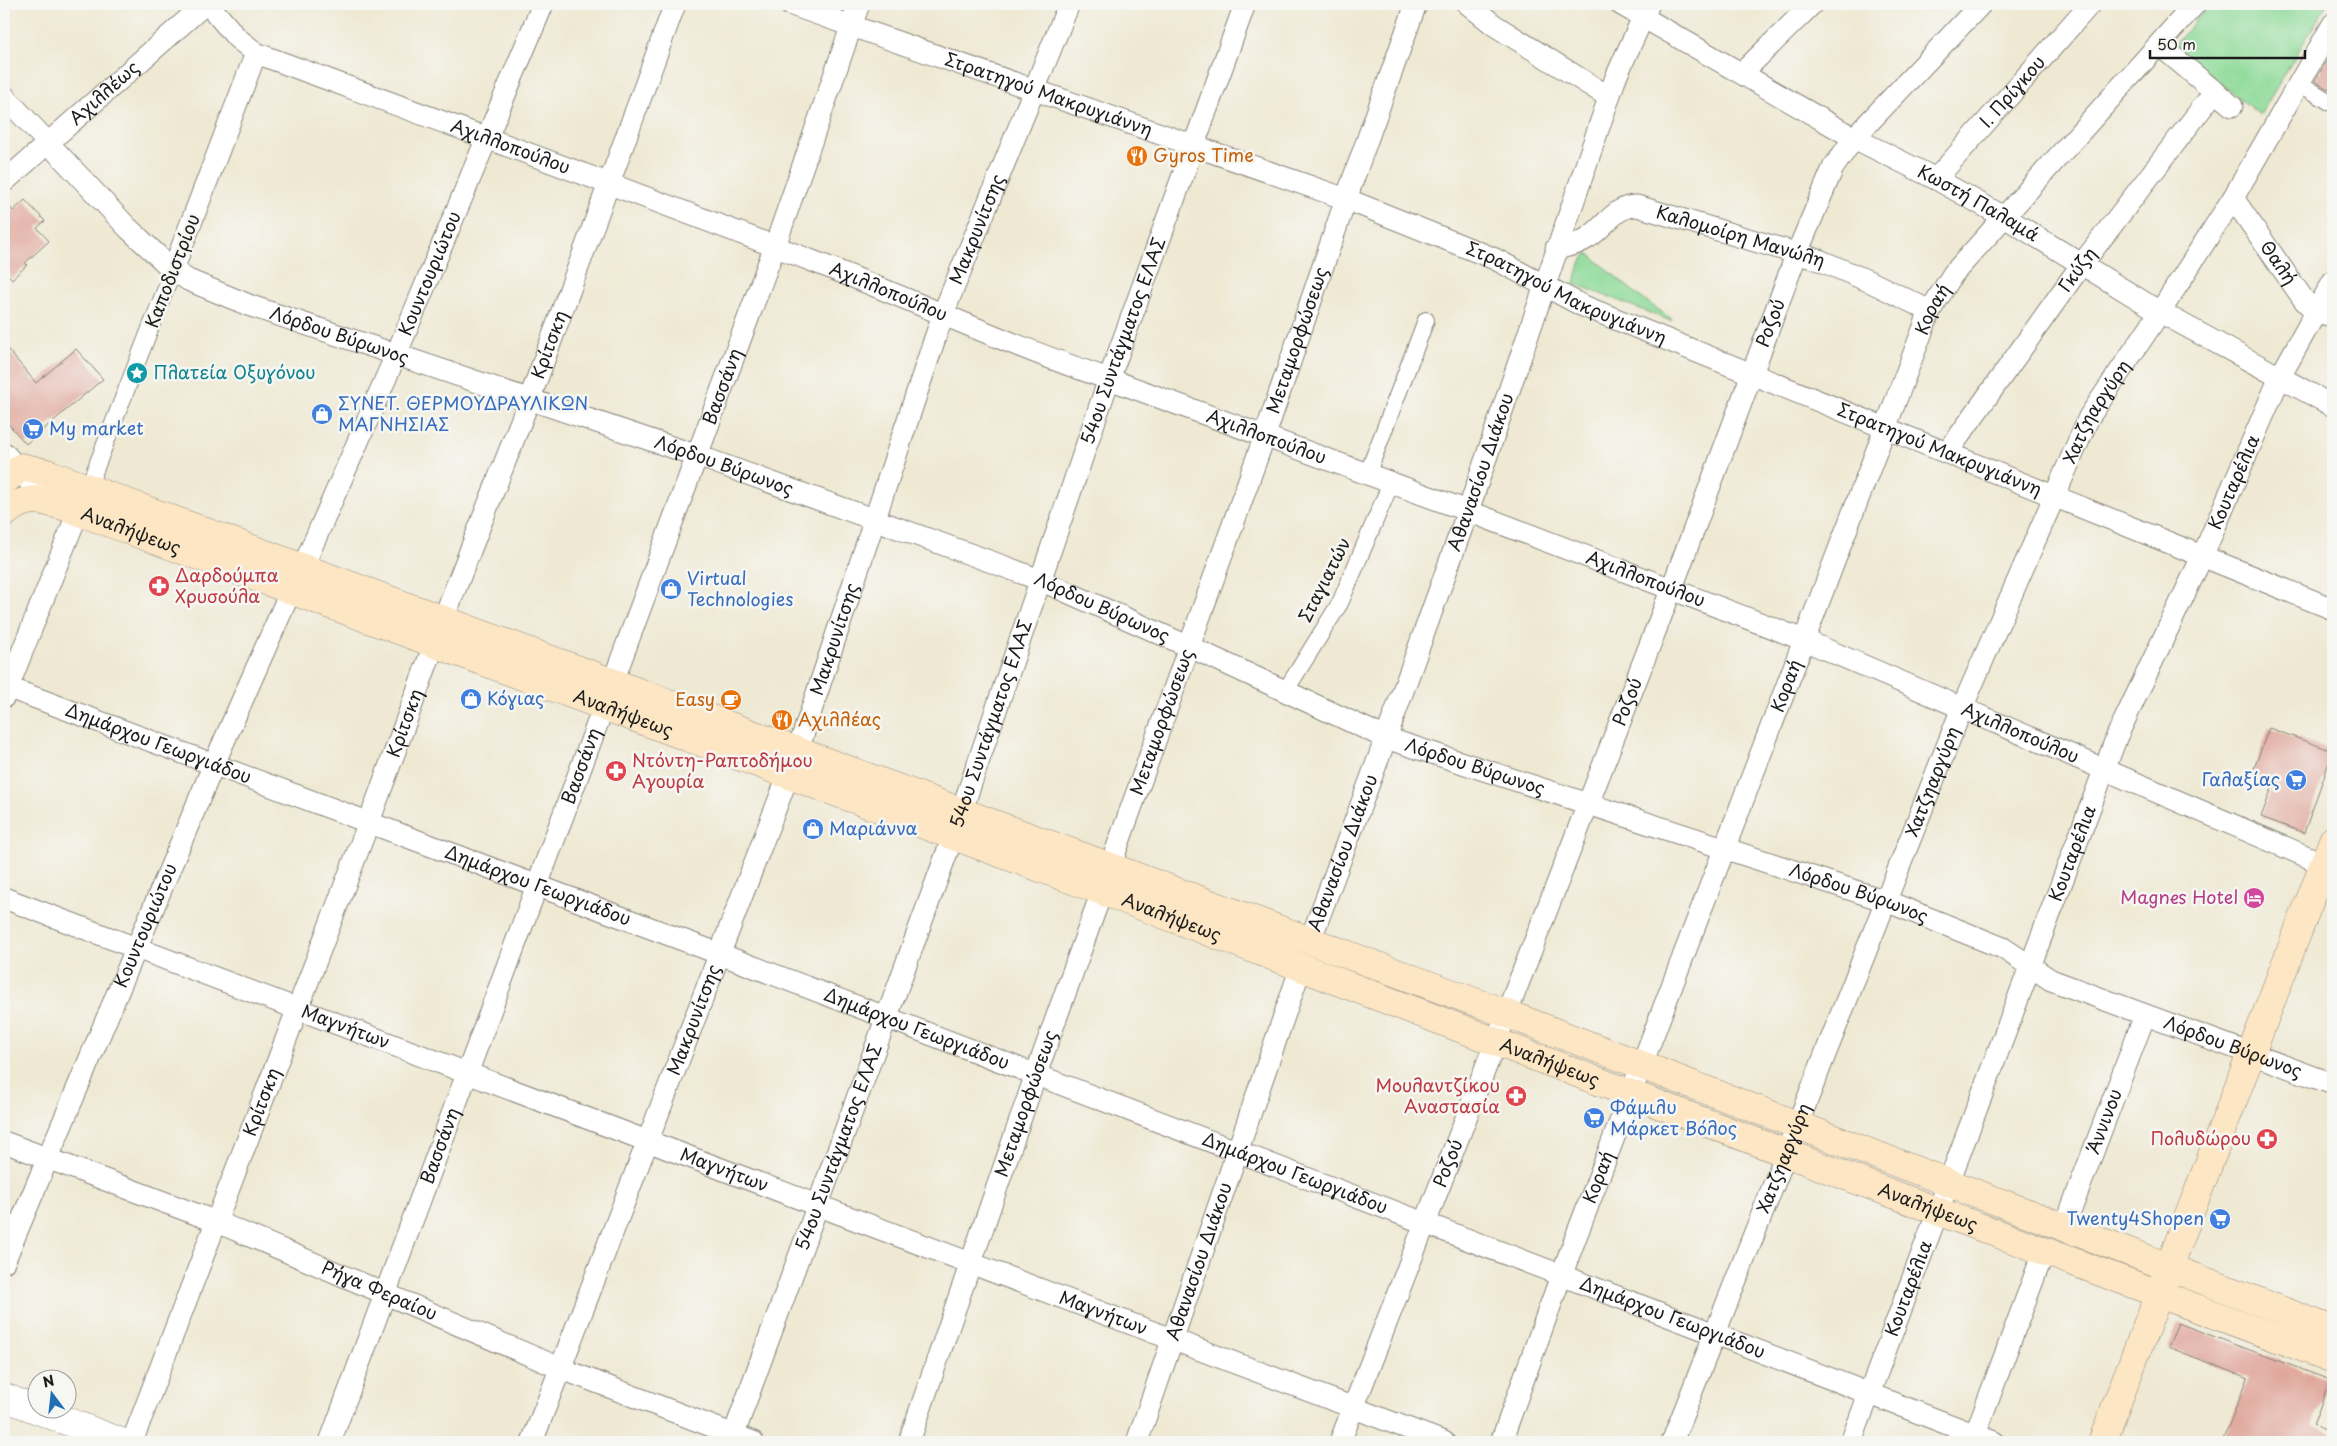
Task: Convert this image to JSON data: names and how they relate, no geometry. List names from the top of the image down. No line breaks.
{"streets":{"main road":["Αναλήψεως"],"street":["Ι. Πρίγκου","Αχιλλέως","Στρατηγού Μακρυγιάννη","Αχιλλοπούλου","Κωστή Παλαμά","Μακρυνίτσης","Καλομοίρη Μανώλη","Θαλή","Γκύζη","Καποδιστρίου","Κουντουριώτου","Κοραή","Ροζού","Λόρδου Βύρωνος","54ου Συντάγματος ΕΛΑΣ","Μεταμορφώσεως","Κρίτσκη","Βασσάνη","Χατζηαργύρη","Αθανασίου Διάκου","Κουταρέλια","Σταγιατών","Δημάρχου Γεωργιάδου","Μαγνήτων","Άννινου","Ρήγα Φεραίου"]},"crossings":[["Ι. Πρίγκου","Κωστή Παλαμά"],["Αχιλλέως","Αχιλλοπούλου"],["Αχιλλέως","Λόρδου Βύρωνος"],["Στρατηγού Μακρυγιάννη","Μακρυνίτσης"],["Στρατηγού Μακρυγιάννη","Γκύζη"],["Στρατηγού Μακρυγιάννη","Κοραή"],["Στρατηγού Μακρυγιάννη","Ροζού"],["Στρατηγού Μακρυγιάννη","54ου Συντάγματος ΕΛΑΣ"],["Στρατηγού Μακρυγιάννη","Μεταμορφώσεως"],["Στρατηγού Μακρυγιάννη","Βασσάνη"],["Στρατηγού Μακρυγιάννη","Χατζηαργύρη"],["Στρατηγού Μακρυγιάννη","Αθανασίου Διάκου"],["Στρατηγού Μακρυγιάννη","Κουταρέλια"],["Αχιλλοπούλου","Μακρυνίτσης"],["Αχιλλοπούλου","Καποδιστρίου"],["Αχιλλοπούλου","Κουντουριώτου"],["Αχιλλοπούλου","Κοραή"],["Αχιλλοπούλου","Ροζού"],["Αχιλλοπούλου","54ου Συντάγματος ΕΛΑΣ"],["Αχιλλοπούλου","Μεταμορφώσεως"],["Αχιλλοπούλου","Κρίτσκη"],["Αχιλλοπούλου","Βασσάνη"],["Αχιλλοπούλου","Χατζηαργύρη"],["Αχιλλοπούλου","Αθανασίου Διάκου"],["Αχιλλοπούλου","Κουταρέλια"],["Αχιλλοπούλου","Σταγιατών"],["Κωστή Παλαμά","Γκύζη"],["Κωστή Παλαμά","Κοραή"],["Κωστή Παλαμά","Ροζού"],["Κωστή Παλαμά","Χατζηαργύρη"],["Κωστή Παλαμά","Αθανασίου Διάκου"],["Κωστή Παλαμά","Κουταρέλια"],["Μακρυνίτσης","Λόρδου Βύρωνος"],["Μακρυνίτσης","Αναλήψεως"],["Μακρυνίτσης","Δημάρχου Γεωργιάδου"],["Μακρυνίτσης","Μαγνήτων"],["Μακρυνίτσης","Ρήγα Φεραίου"],["Καλομοίρη Μανώλη","Κοραή"],["Καλομοίρη Μανώλη","Ροζού"],["Καλομοίρη Μανώλη","Αθανασίου Διάκου"],["Θαλή","Χατζηαργύρη"],["Θαλή","Κουταρέλια"],["Καποδιστρίου","Λόρδου Βύρωνος"],["Καποδιστρίου","Αναλήψεως"],["Καποδιστρίου","Δημάρχου Γεωργιάδου"],["Κουντουριώτου","Λόρδου Βύρωνος"],["Κουντουριώτου","Αναλήψεως"],["Κουντουριώτου","Δημάρχου Γεωργιάδου"],["Κουντουριώτου","Μαγνήτων"],["Κουντουριώτου","Ρήγα Φεραίου"],["Κοραή","Λόρδου Βύρωνος"],["Κοραή","Αναλήψεως"],["Κοραή","Δημάρχου Γεωργιάδου"],["Ροζού","Λόρδου Βύρωνος"],["Ροζού","Αναλήψεως"],["Ροζού","Δημάρχου Γεωργιάδου"],["Ροζού","Μαγνήτων"],["Λόρδου Βύρωνος","54ου Συντάγματος ΕΛΑΣ"],["Λόρδου Βύρωνος","Μεταμορφώσεως"],["Λόρδου Βύρωνος","Κρίτσκη"],["Λόρδου Βύρωνος","Βασσάνη"],["Λόρδου Βύρωνος","Χατζηαργύρη"],["Λόρδου Βύρωνος","Αθανασίου Διάκου"],["Λόρδου Βύρωνος","Κουταρέλια"],["Λόρδου Βύρωνος","Σταγιατών"],["Λόρδου Βύρωνος","Άννινου"],["54ου Συντάγματος ΕΛΑΣ","Αναλήψεως"],["54ου Συντάγματος ΕΛΑΣ","Δημάρχου Γεωργιάδου"],["54ου Συντάγματος ΕΛΑΣ","Μαγνήτων"],["54ου Συντάγματος ΕΛΑΣ","Ρήγα Φεραίου"],["Μεταμορφώσεως","Αναλήψεως"],["Μεταμορφώσεως","Δημάρχου Γεωργιάδου"],["Μεταμορφώσεως","Μαγνήτων"],["Κρίτσκη","Αναλήψεως"],["Κρίτσκη","Δημάρχου Γεωργιάδου"],["Κρίτσκη","Μαγνήτων"],["Κρίτσκη","Ρήγα Φεραίου"],["Βασσάνη","Αναλήψεως"],["Βασσάνη","Δημάρχου Γεωργιάδου"],["Βασσάνη","Μαγνήτων"],["Βασσάνη","Ρήγα Φεραίου"],["Χατζηαργύρη","Αναλήψεως"],["Χατζηαργύρη","Δημάρχου Γεωργιάδου"],["Αθανασίου Διάκου","Αναλήψεως"],["Αθανασίου Διάκου","Δημάρχου Γεωργιάδου"],["Αθανασίου Διάκου","Μαγνήτων"],["Κουταρέλια","Αναλήψεως"],["Κουταρέλια","Δημάρχου Γεωργιάδου"],["Αναλήψεως","Άννινου"]],"places":{"restaurant":["Gyros Time","Αχιλλέας"],"place":["Πλατεία Οξυγόνου"],"shop":["ΣΥΝΕΤ. ΘΕΡΜΟΥΔΡΑΥΛΙΚΩΝ ΜΑΓΝΗΣΙΑΣ","Virtual Technologies","Κόγιας","Μαριάννα"],"supermarket":["My market","Γαλαξίας","Φάμιλυ Μάρκετ Βόλος","Twenty4Shopen"],"pharmacy":["Δαρδούμπα Χρυσούλα","Ντόντη-Ραπτοδήμου Αγουρία","Μουλαντζίκου Αναστασία","Πολυδώρου"],"cafe":["Easy"],"hotel":["Magnes Hotel"]},"scale_bar":"50 m","north":"top"}
